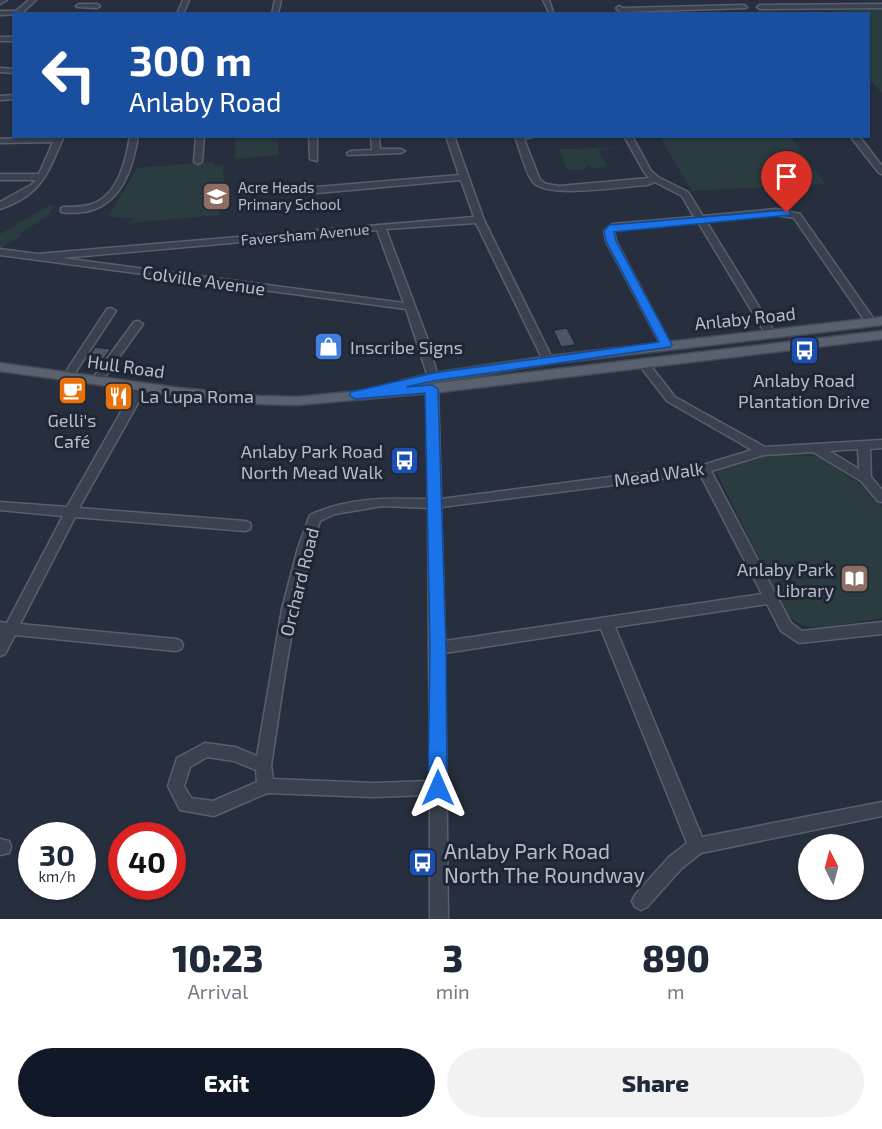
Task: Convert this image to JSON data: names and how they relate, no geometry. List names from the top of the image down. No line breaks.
{"streets":{"main road":["Anlaby Road","Hull Road"],"street":["Faversham Avenue","Colville Avenue","Mead Walk","Orchard Road"]},"crossings":[["Faversham Avenue","Colville Avenue"],["Anlaby Road","Hull Road"],["Mead Walk","Orchard Road"]],"places":{"school or university":["Acre Heads Primary School"],"shop":["Inscribe Signs"],"bus stop":["Anlaby Road Plantation Drive","Anlaby Park Road North Mead Walk","Anlaby Park Road North The Roundway"],"cafe":["Gelli's Café"],"restaurant":["La Lupa Roma"],"library":["Anlaby Park Library"]},"north":"top","page":{"turn":["300 m","Anlaby Road"],"speed":"30 km/h","limit":"40","eta":["10:23","Arrival","3","min","890","m"],"buttons":["Exit","Share"]}}
